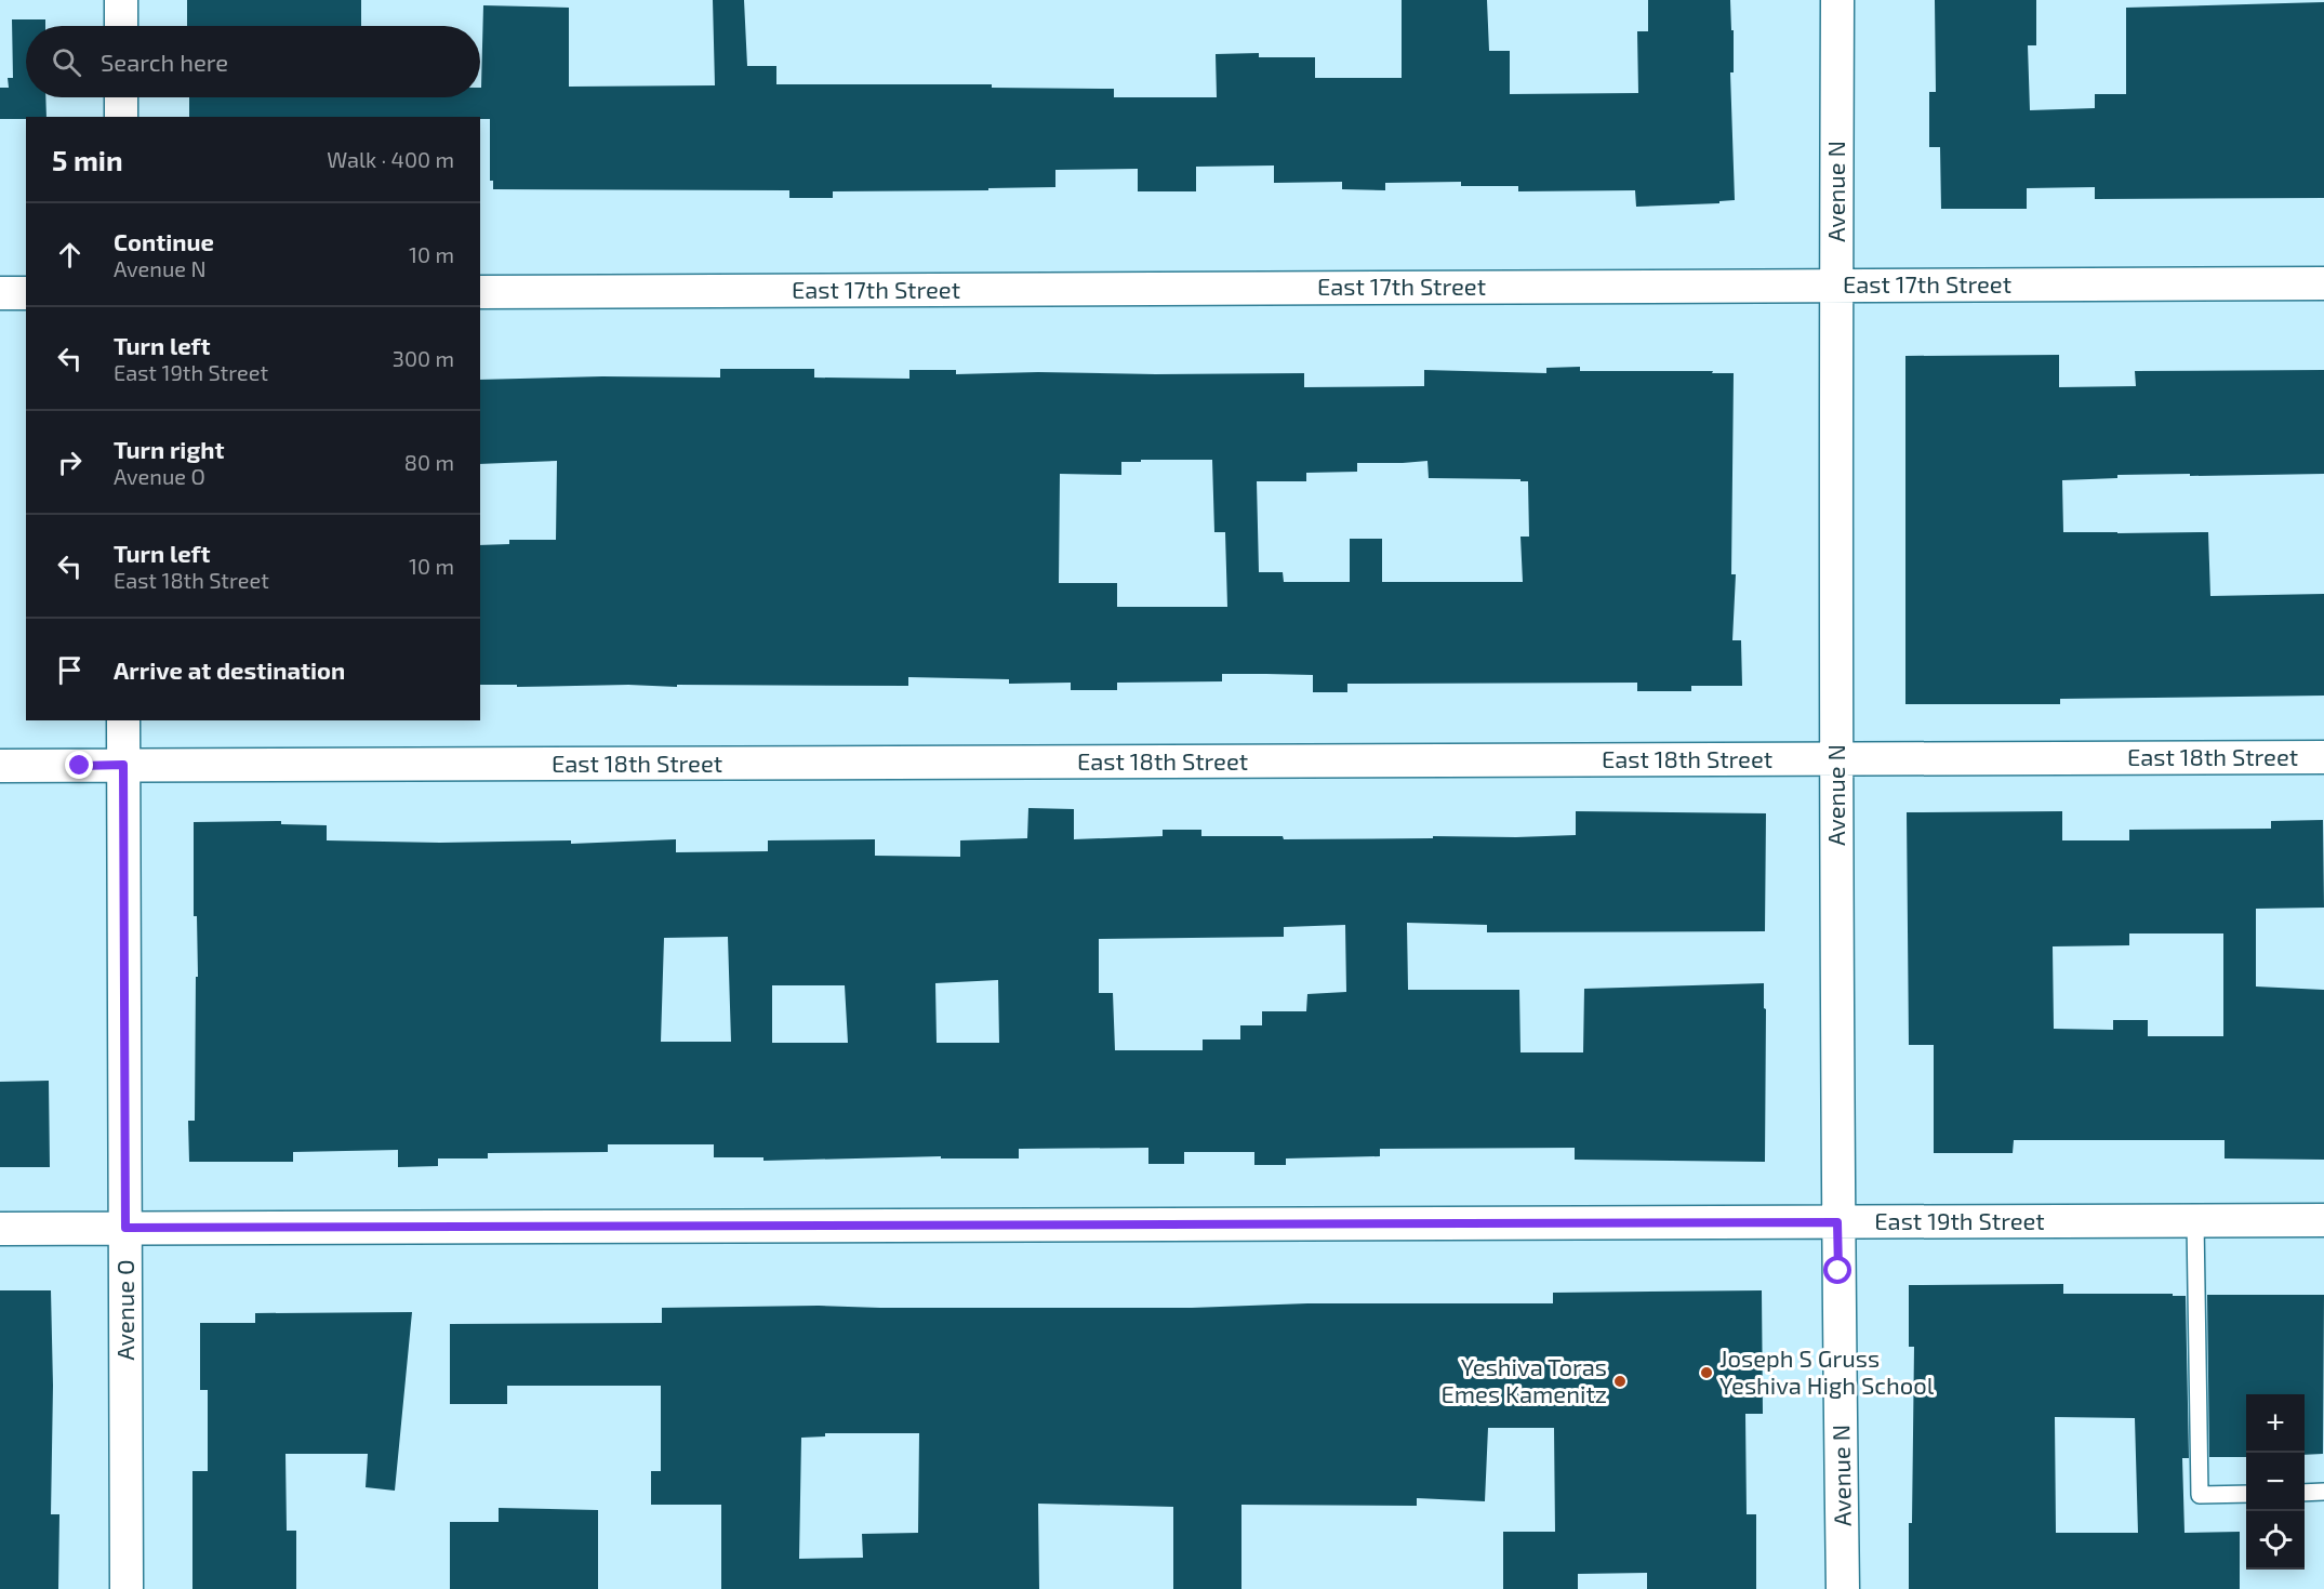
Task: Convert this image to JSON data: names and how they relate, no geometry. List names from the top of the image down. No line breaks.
{"streets":{"street":["Avenue N","East 17th Street","East 18th Street","East 19th Street","Avenue O"]},"crossings":[["Avenue N","East 17th Street"],["Avenue N","East 18th Street"],["Avenue N","East 19th Street"],["East 18th Street","Avenue O"],["East 19th Street","Avenue O"]],"places":["Joseph S Gruss Yeshiva High School","Yeshiva Toras Emes Kamenitz"],"page":{"search":"Search here","heading":["5 min","Walk · 400 m"],"list":[["Continue","Avenue N","10 m"],["Turn left","East 19th Street","300 m"],["Turn right","Avenue O","80 m"],["Turn left","East 18th Street","10 m"],"Arrive at destination"],"map_buttons":["+","−"]}}
